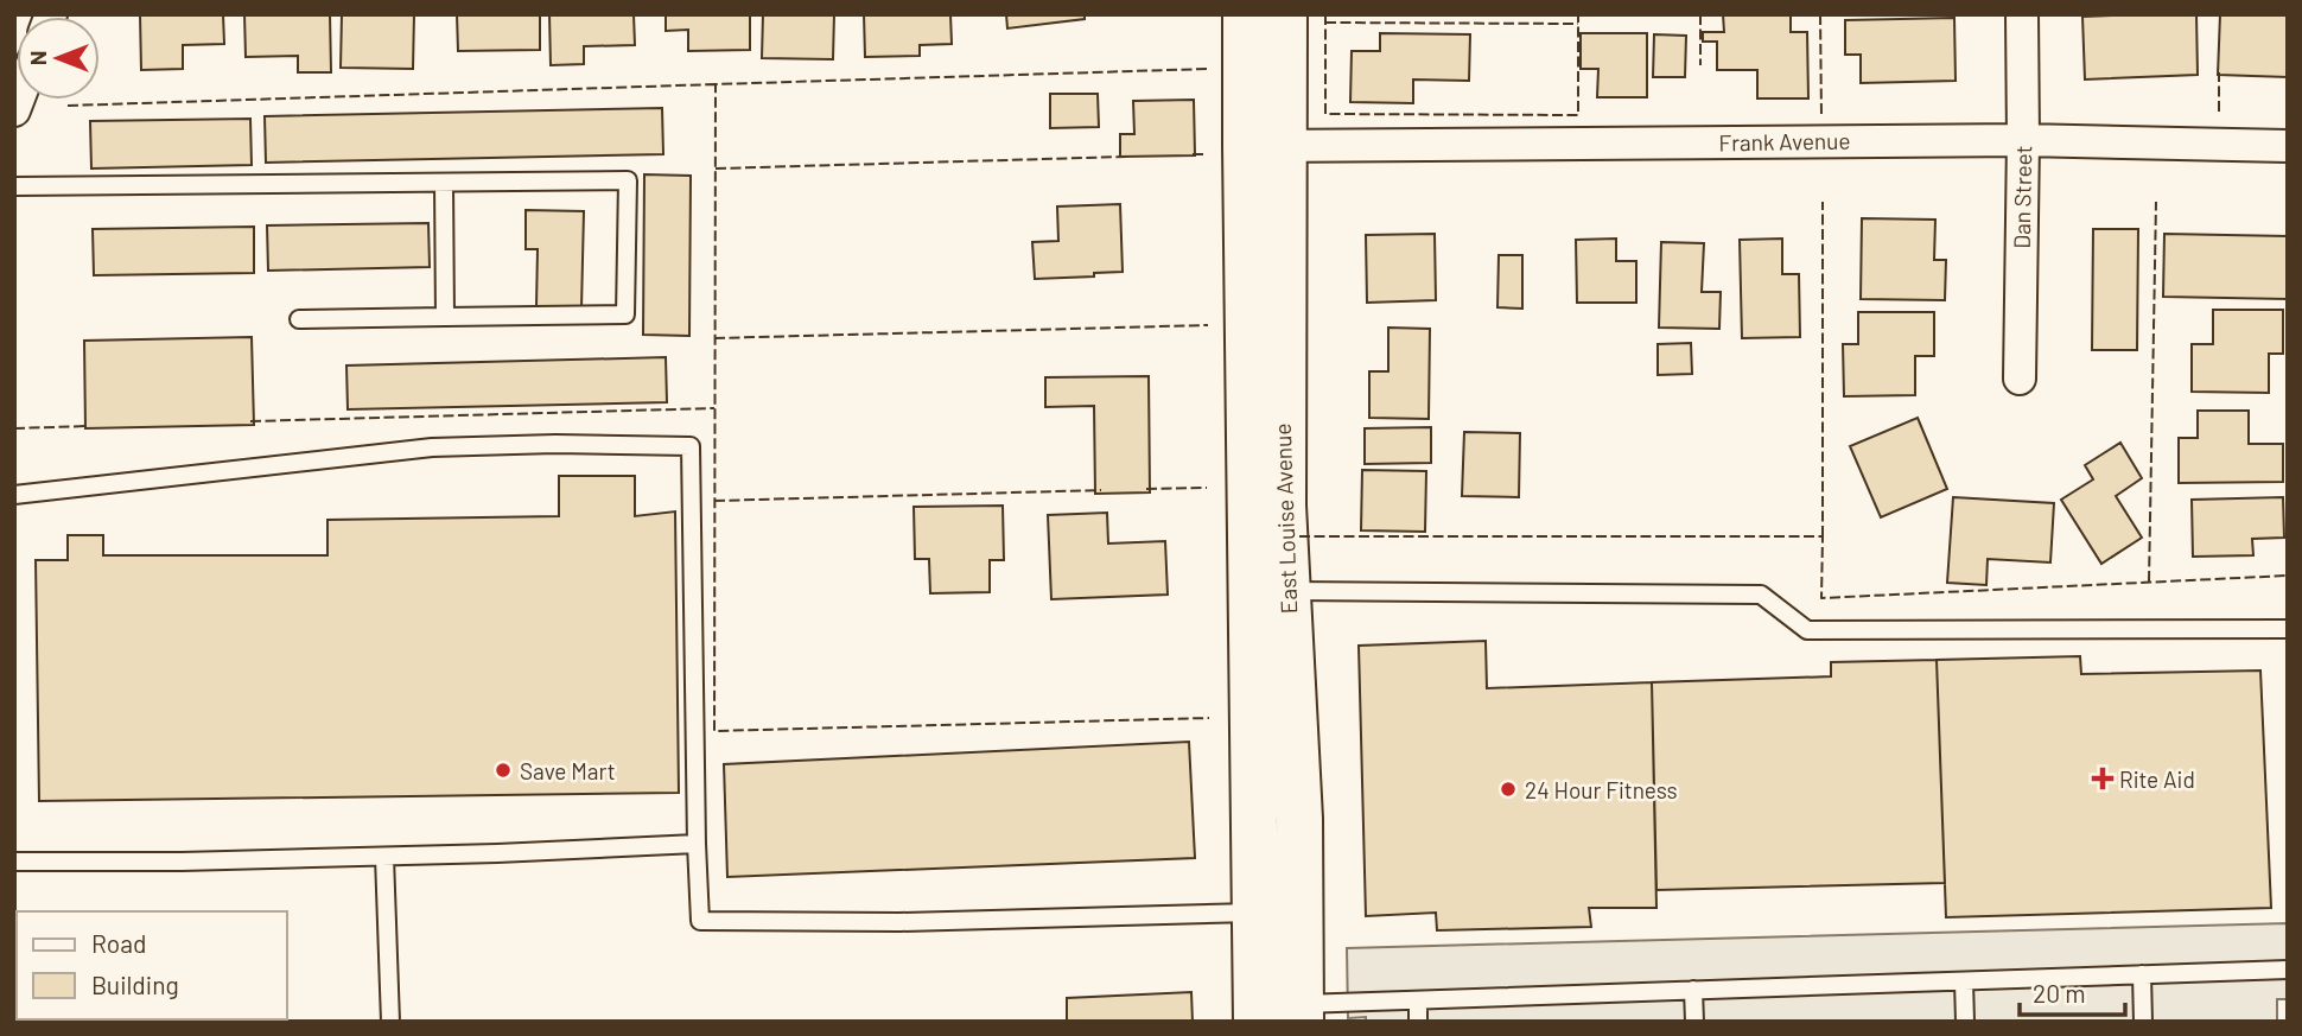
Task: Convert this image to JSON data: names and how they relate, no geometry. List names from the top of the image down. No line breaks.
{"streets":{"street":["Frank Avenue","Dan Street","East Louise Avenue"]},"crossings":[["Frank Avenue","Dan Street"],["Frank Avenue","East Louise Avenue"]],"places":{"other":["Save Mart","24 Hour Fitness"],"health":["Rite Aid"]},"legend":["Road","Building"],"scale_bar":"20 m","north":"left"}
